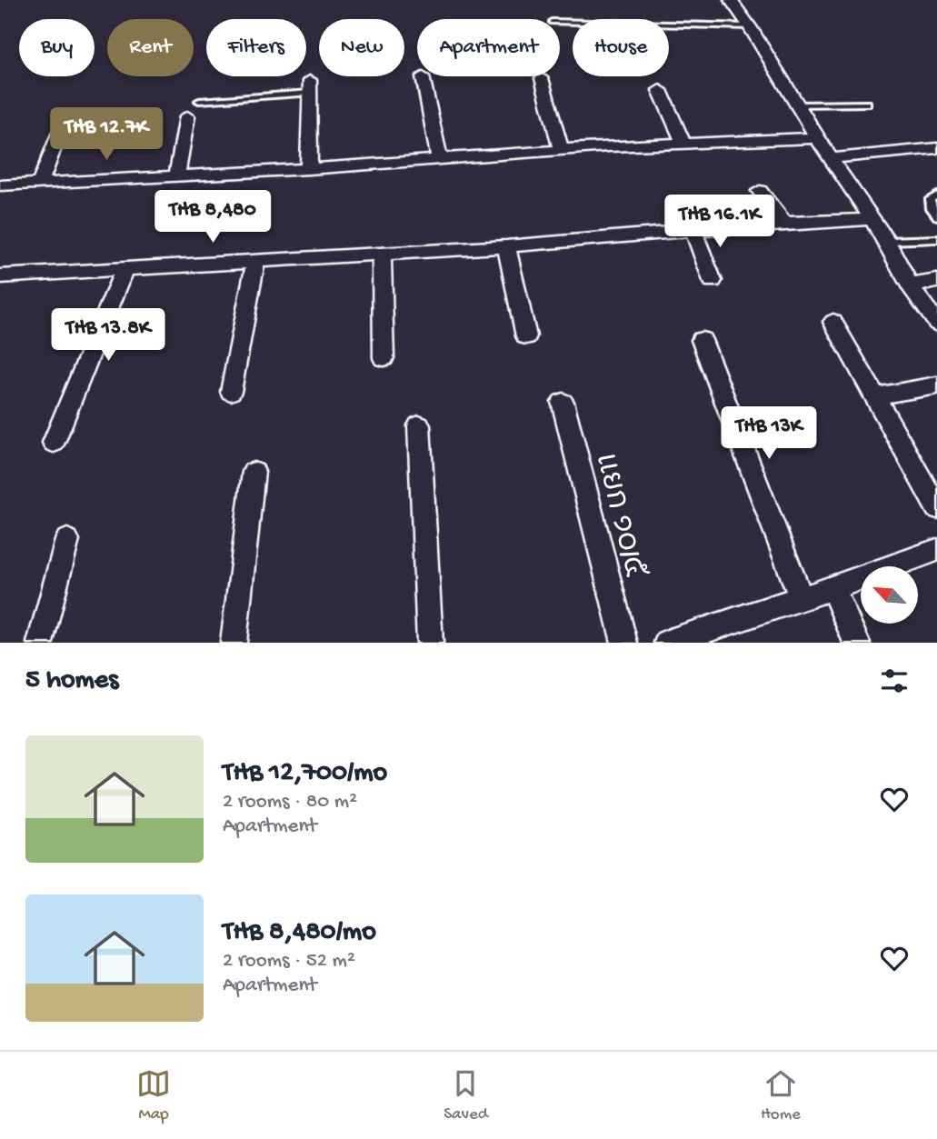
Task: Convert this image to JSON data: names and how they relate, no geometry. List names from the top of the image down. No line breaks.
{"streets":{"street":["แยก ๑๐/๕"]},"north":"top left","page":{"chip":["Buy","Rent","Filters","New","Apartment","House"],"price":["THB 12.7K","THB 8,480","THB 16.1K","THB 13.8K","THB 13K"],"heading":"5 homes","list":[{"name":"THB 12,700/mo","note":"2 rooms · 80 m² · Apartment"},{"name":"THB 8,480/mo","note":"2 rooms · 52 m² · Apartment"}],"tabs":["Map","Saved","Home"]}}
